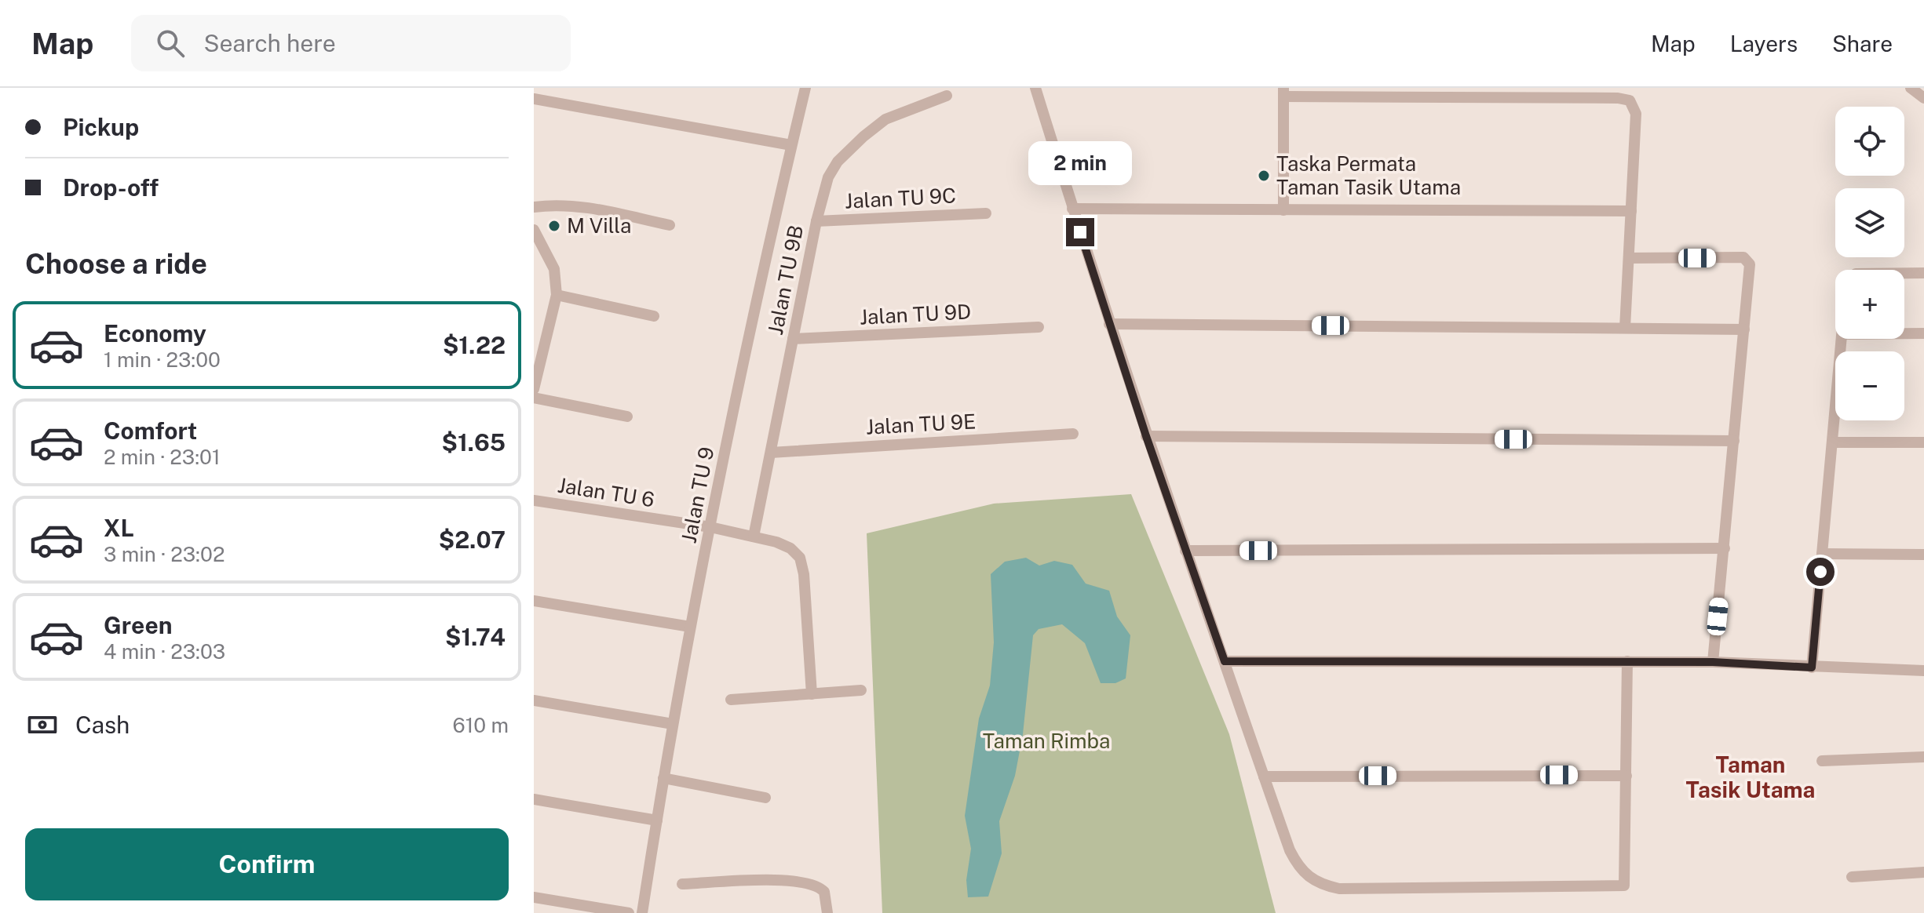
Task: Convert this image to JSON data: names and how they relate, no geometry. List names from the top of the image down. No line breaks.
{"streets":{"street":["Jalan TU 9C","Jalan TU 9B","Jalan TU 9D","Jalan TU 9E","Jalan TU 6","Jalan TU 9"]},"crossings":[["Jalan TU 9C","Jalan TU 9B"],["Jalan TU 9B","Jalan TU 9D"],["Jalan TU 9B","Jalan TU 9E"],["Jalan TU 9B","Jalan TU 6"],["Jalan TU 6","Jalan TU 9"]],"districts":["Taman Tasik Utama"],"parks":["Taman Rimba"],"places":["Taska Permata Taman Tasik Utama","M Villa"],"page":{"header":"Map","search":"Search here","nav":["Map","Layers","Share"],"banner":["Pickup","Drop-off"],"map_buttons":["+","−"],"bubble":"2 min","heading":"Choose a ride","list":[{"name":"Economy","note":"1 min · 23:00","value":"$1.22"},{"name":"Comfort","note":"2 min · 23:01","value":"$1.65"},{"name":"XL","note":"3 min · 23:02","value":"$2.07"},{"name":"Green","note":"4 min · 23:03","value":"$1.74"}],"pay":["Cash","610 m"],"buttons":"Confirm"}}
